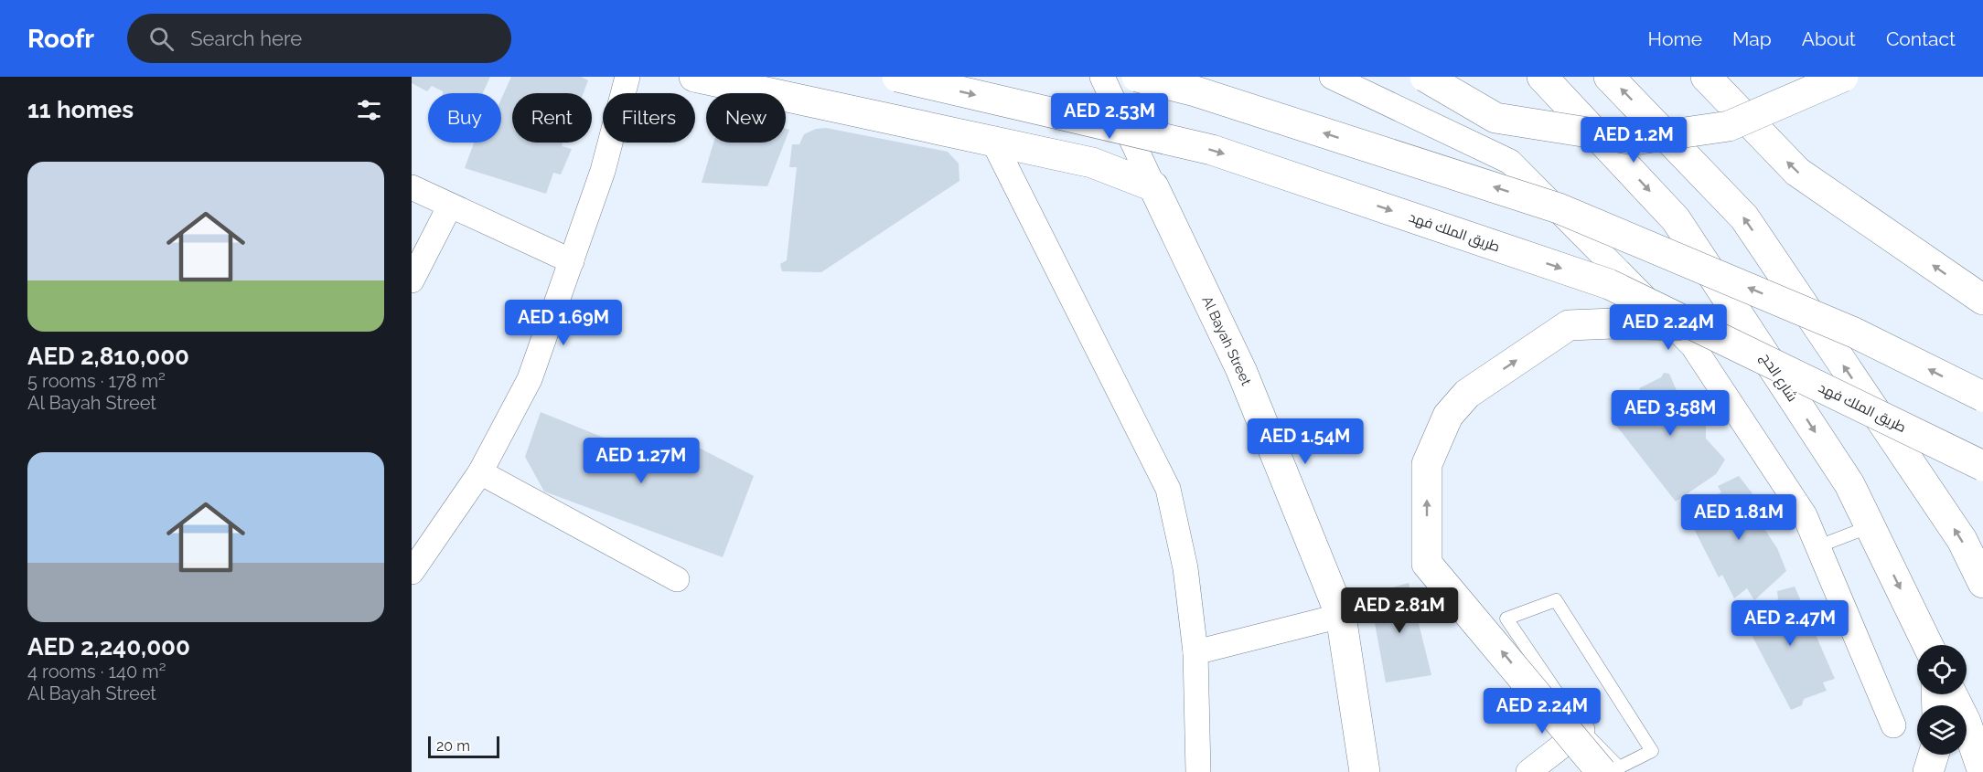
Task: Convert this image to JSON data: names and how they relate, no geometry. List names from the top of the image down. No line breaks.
{"streets":{"main road":["طريق الملك فهد","Al Bayah Street","شارع الحج"]},"scale_bar":"20 m","page":{"header":"Roofr","search":"Search here","nav":["Home","Map","About","Contact"],"heading":"11 homes","price":["AED 2.53M","AED 1.2M","AED 1.69M","AED 2.24M","AED 3.58M","AED 1.54M","AED 1.27M","AED 1.81M","AED 2.81M","AED 2.47M","AED 2.24M"],"chip":["Buy","Rent","Filters","New"],"list":[{"name":"AED 2,810,000","note":"5 rooms · 178 m² · Al Bayah Street"},{"name":"AED 2,240,000","note":"4 rooms · 140 m² · Al Bayah Street"}],"scale":"20 m"}}
